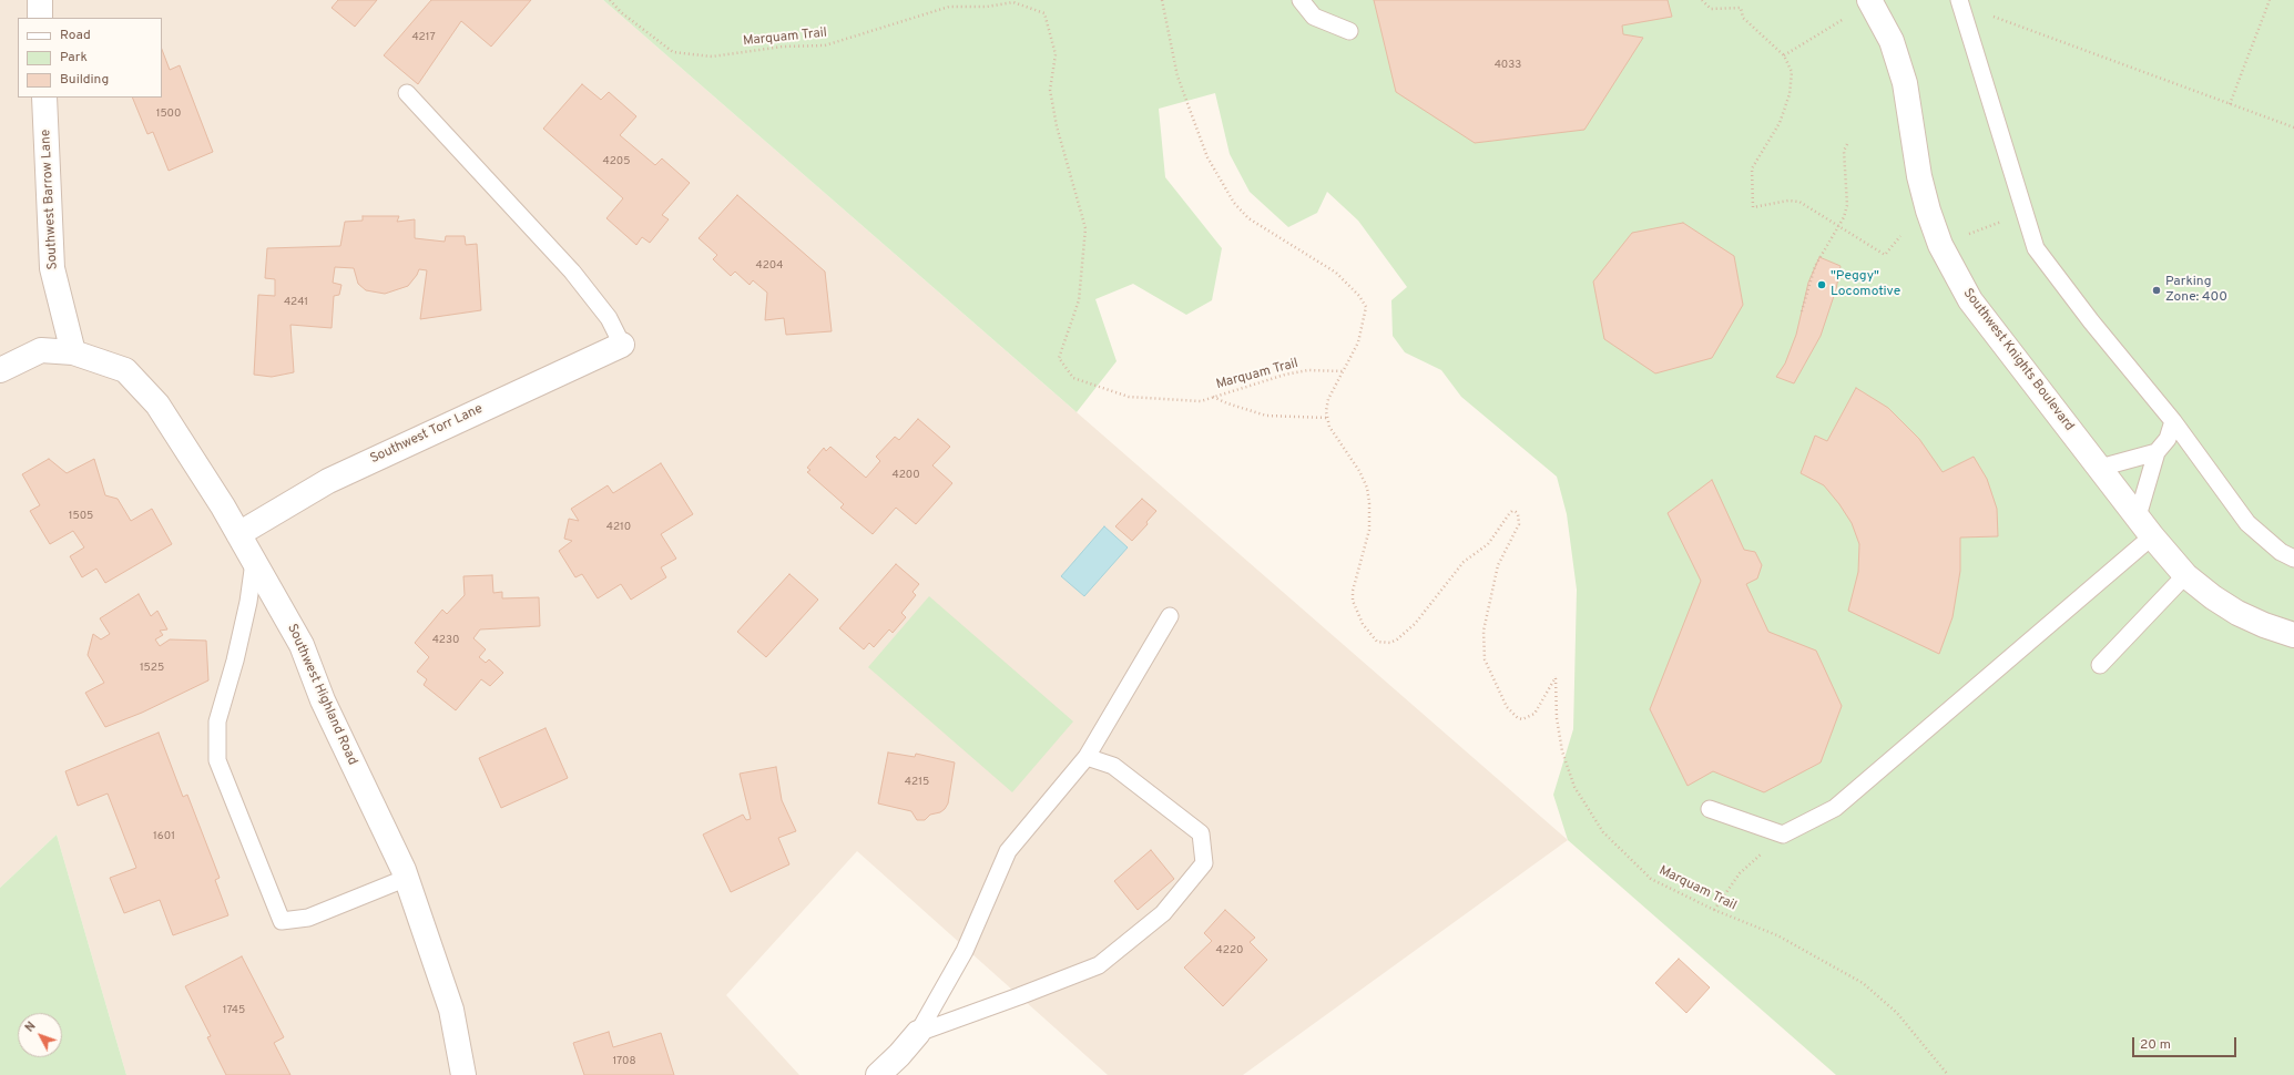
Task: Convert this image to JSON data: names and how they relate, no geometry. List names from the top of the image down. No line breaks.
{"streets":{"street":["Southwest Barrow Lane","Southwest Knights Boulevard","Southwest Torr Lane","Southwest Highland Road"],"path":["Marquam Trail"]},"crossings":[["Southwest Barrow Lane","Southwest Highland Road"],["Southwest Torr Lane","Southwest Highland Road"]],"places":["\"Peggy\" Locomotive","Parking Zone: 400"],"house_numbers":["4217","4033","1500","4205","4204","4241","4200","1505","4210","4230","1525","4215","1601","4220","1745","1708"],"legend":["Road","Park","Building"],"scale_bar":"20 m","north":"top left"}
